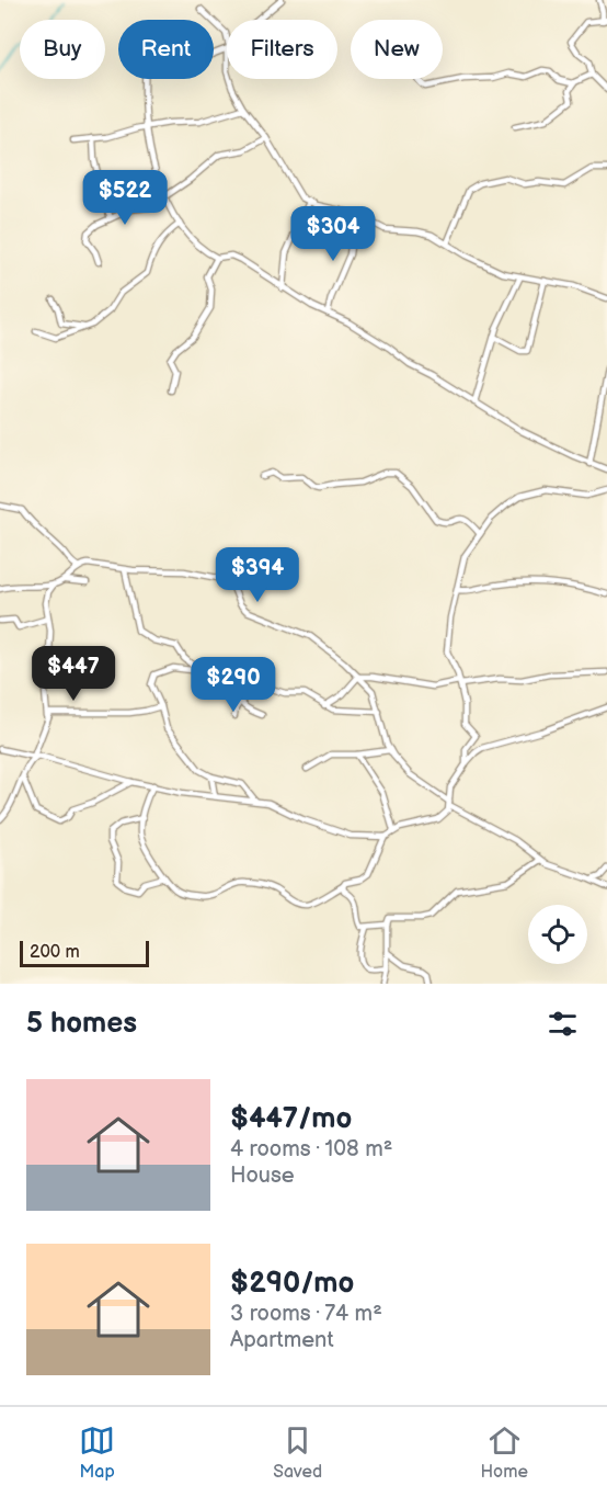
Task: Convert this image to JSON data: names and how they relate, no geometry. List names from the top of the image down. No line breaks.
{"scale_bar":"200 m","page":{"chip":["Buy","Rent","Filters","New"],"price":["$522","$304","$394","$447","$290"],"scale":"200 m","heading":"5 homes","list":[{"name":"$447/mo","note":"4 rooms · 108 m² · House"},{"name":"$290/mo","note":"3 rooms · 74 m² · Apartment"}],"tabs":["Map","Saved","Home"]}}
